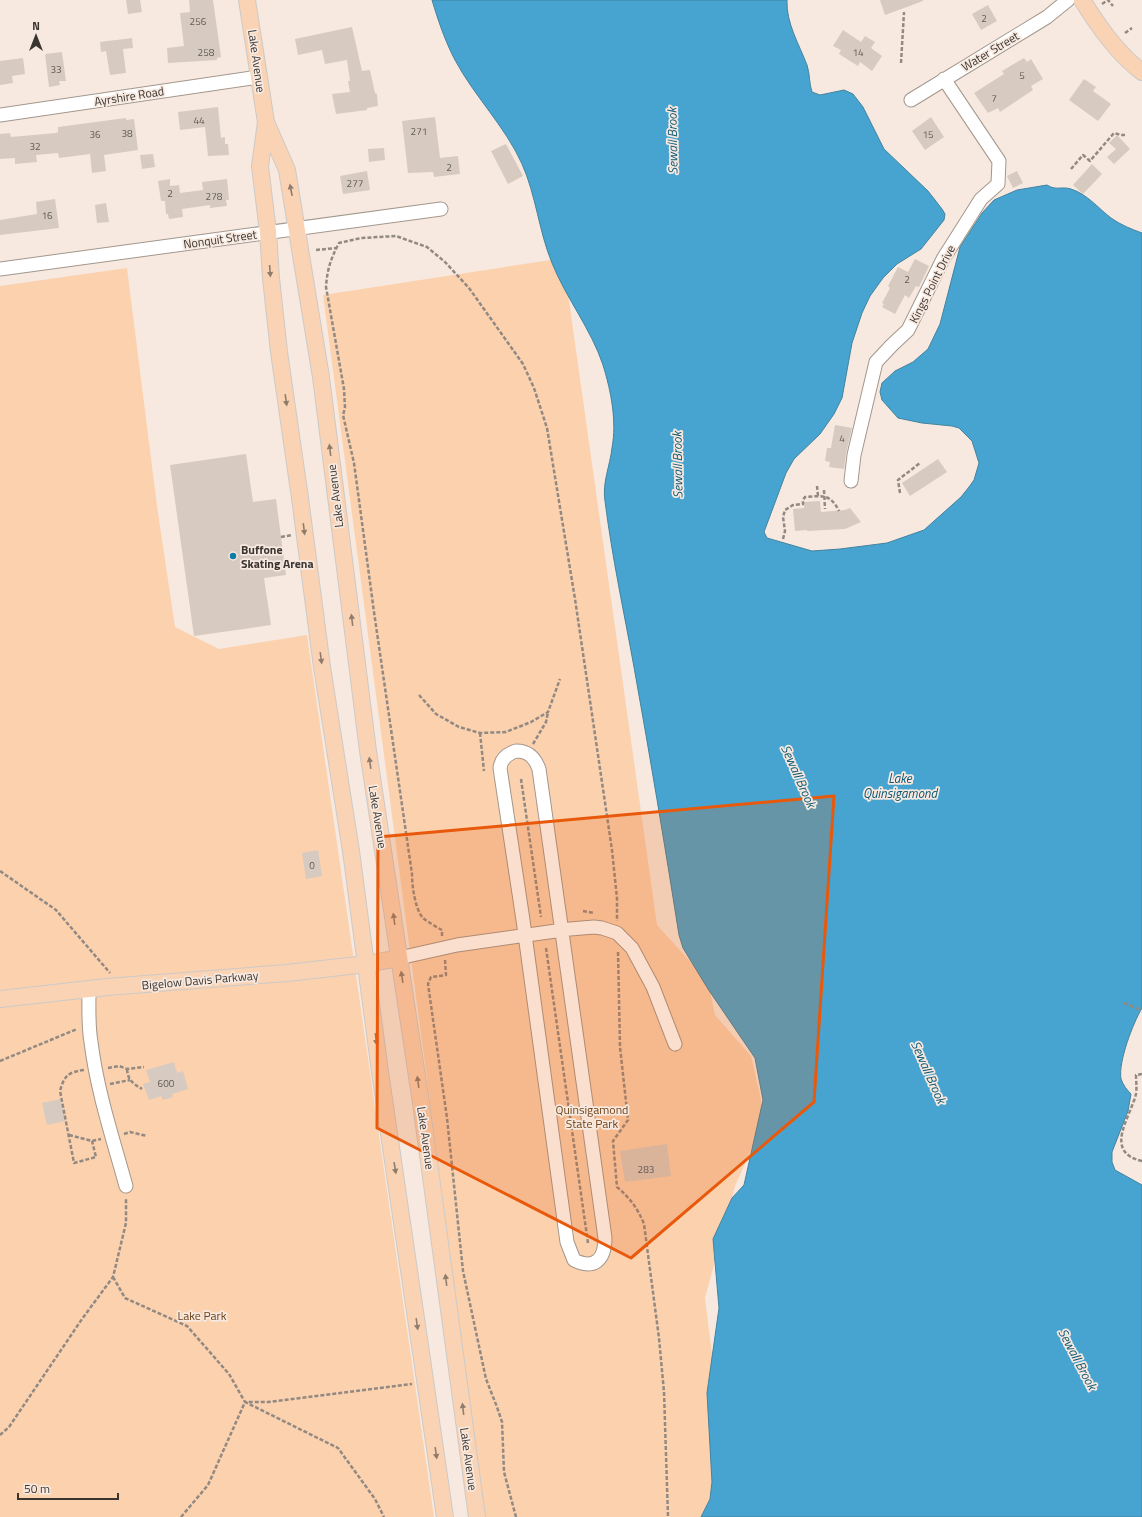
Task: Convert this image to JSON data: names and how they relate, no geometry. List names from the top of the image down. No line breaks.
{"streets":{"main road":["Lake Avenue","Bigelow Davis Parkway"],"street":["Water Street","Ayrshire Road","Nonquit Street","Kings Point Drive"]},"crossings":[["Water Street","Kings Point Drive"],["Lake Avenue","Ayrshire Road"],["Lake Avenue","Nonquit Street"],["Lake Avenue","Bigelow Davis Parkway"]],"water":["Sewall Brook","Lake Quinsigamond"],"parks":["Quinsigamond State Park","Lake Park"],"places":["Buffone Skating Arena"],"house_numbers":["2","256","258","14","33","5","7","44","271","38","36","15","32","2","277","2","278","16","2","4","0","600","283"],"scale_bar":"50 m","north":"top"}
